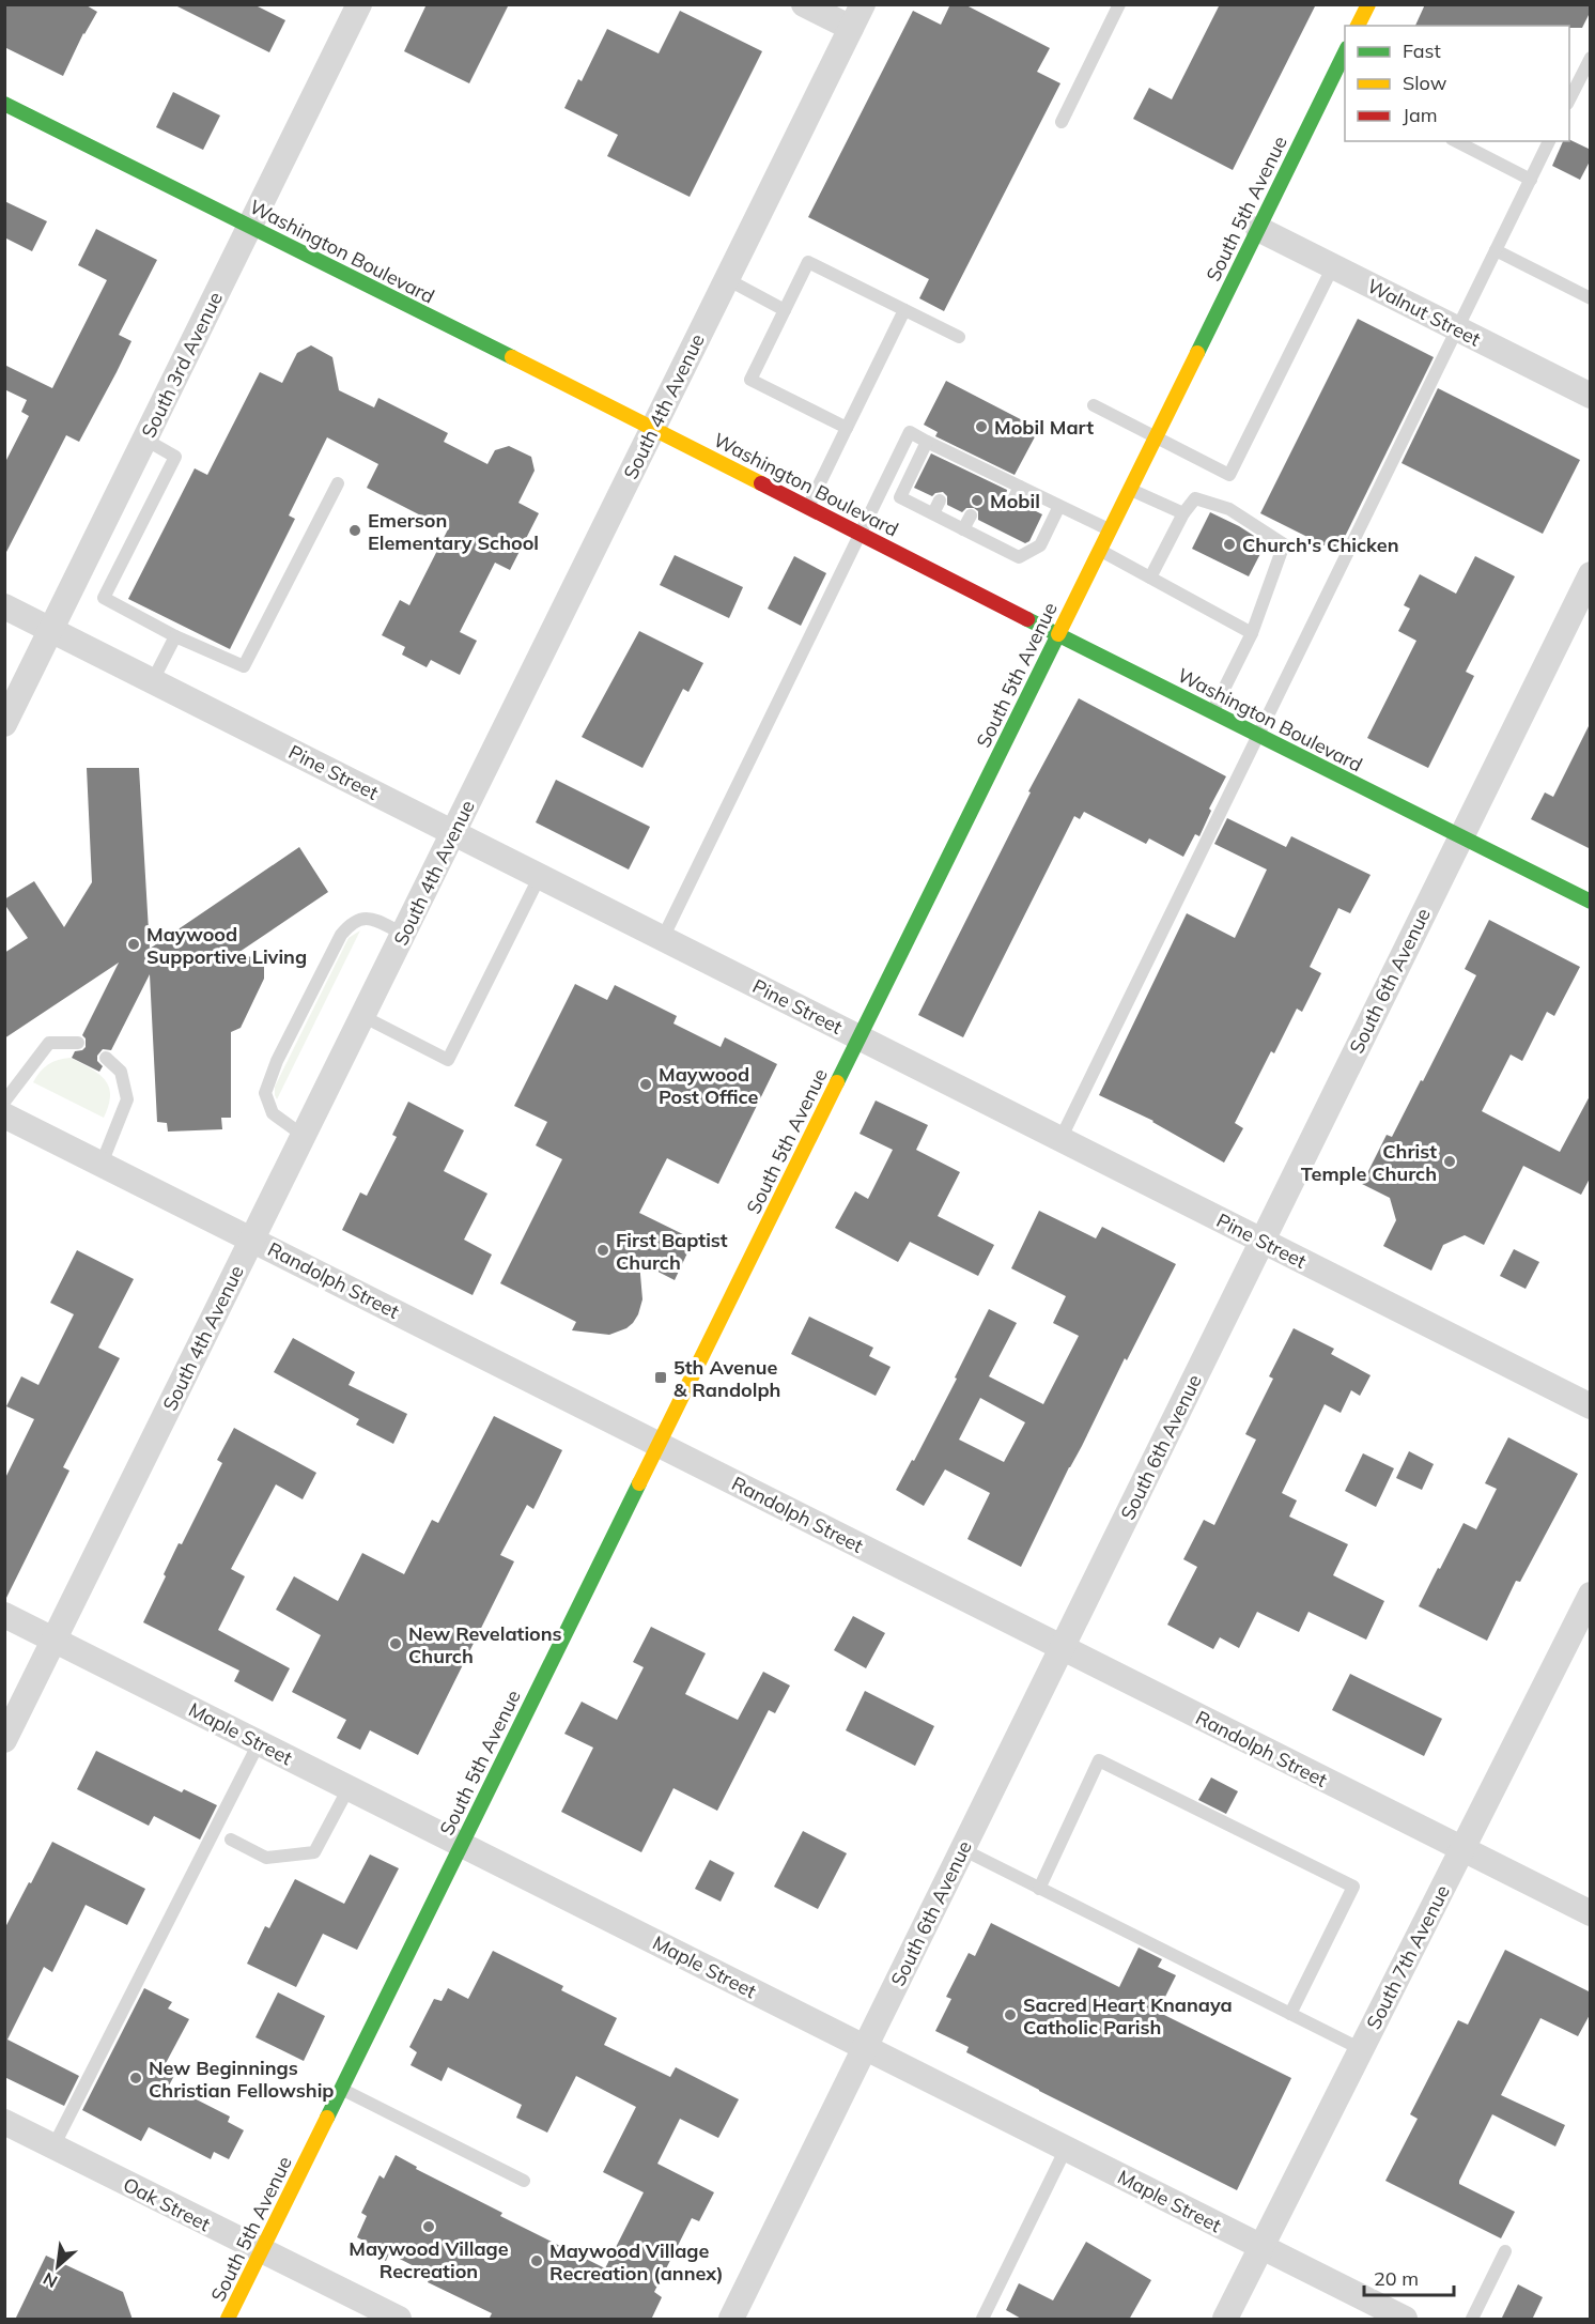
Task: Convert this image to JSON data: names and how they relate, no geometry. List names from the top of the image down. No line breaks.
{"streets":{"street":["South 5th Avenue","Washington Boulevard","Walnut Street","South 3rd Avenue","South 4th Avenue","Pine Street","South 6th Avenue","Randolph Street","Maple Street","South 7th Avenue","Oak Street"]},"crossings":[["South 5th Avenue","Washington Boulevard"],["South 5th Avenue","Walnut Street"],["South 5th Avenue","Pine Street"],["South 5th Avenue","Randolph Street"],["South 5th Avenue","Maple Street"],["South 5th Avenue","Oak Street"],["Washington Boulevard","South 3rd Avenue"],["Washington Boulevard","South 4th Avenue"],["Washington Boulevard","South 6th Avenue"],["South 3rd Avenue","Pine Street"],["South 4th Avenue","Pine Street"],["South 4th Avenue","Randolph Street"],["South 4th Avenue","Maple Street"],["Pine Street","South 6th Avenue"],["South 6th Avenue","Randolph Street"],["South 6th Avenue","Maple Street"],["Randolph Street","South 7th Avenue"],["Maple Street","South 7th Avenue"]],"places":{"other":["Mobil Mart","Mobil","Emerson Elementary School","Church's Chicken","Maywood Supportive Living","Maywood Post Office","Christ Temple Church","First Baptist Church","New Revelations Church","Sacred Heart Knanaya Catholic Parish","New Beginnings Christian Fellowship","Maywood Village Recreation","Maywood Village Recreation (annex)"],"transit":["5th Avenue & Randolph"]},"legend":["Fast","Slow","Jam"],"scale_bar":"20 m","north":"bottom left"}
